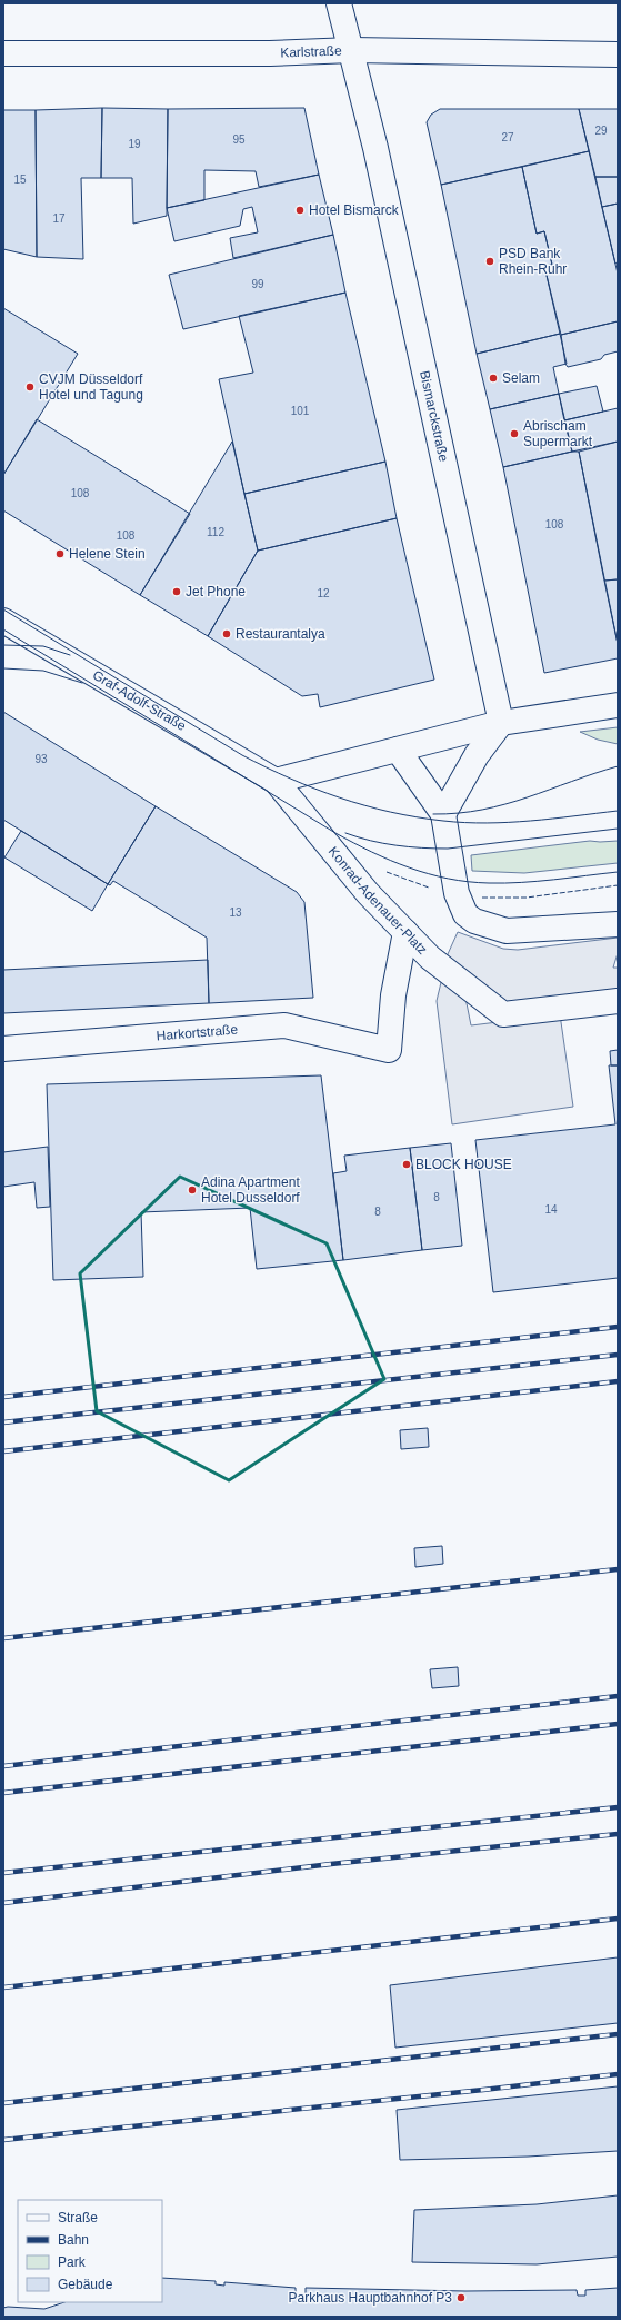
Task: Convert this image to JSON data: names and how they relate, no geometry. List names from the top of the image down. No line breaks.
{"streets":{"street":["Karlstraße","Bismarckstraße","Graf-Adolf-Straße","Konrad-Adenauer-Platz","Harkortstraße"]},"crossings":[["Karlstraße","Bismarckstraße"],["Graf-Adolf-Straße","Konrad-Adenauer-Platz"],["Konrad-Adenauer-Platz","Harkortstraße"]],"places":["Hotel Bismarck","PSD Bank Rhein-Ruhr","Selam","CVJM Düsseldorf Hotel und Tagung","Abrischam Supermarkt","Helene Stein","Jet Phone","Restaurantalya","BLOCK HOUSE","Adina Apartment Hotel Dusseldorf","Parkhaus Hauptbahnhof P3"],"house_numbers":["29","27","95","19","15","17","99","101","108","108","112","108","12","93","13","8","14","8"],"legend":["Straße","Bahn","Park","Gebäude"]}
